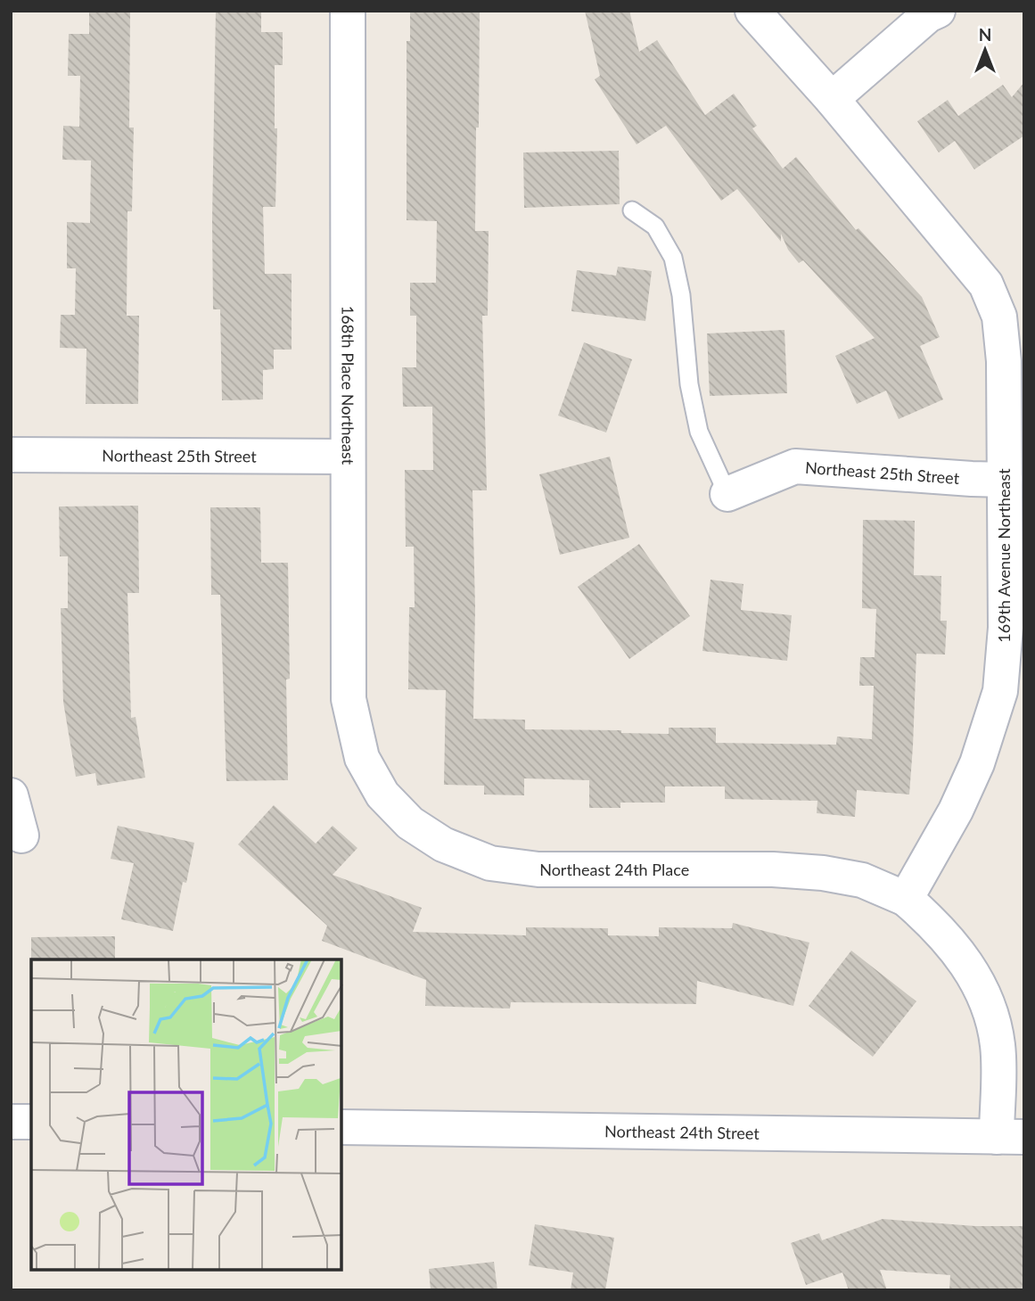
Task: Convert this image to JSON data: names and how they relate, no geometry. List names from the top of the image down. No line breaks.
{"streets":{"street":["168th Place Northeast","Northeast 25th Street","169th Avenue Northeast","Northeast 24th Place","Northeast 24th Street"]},"crossings":[["168th Place Northeast","Northeast 25th Street"],["168th Place Northeast","Northeast 24th Place"],["Northeast 25th Street","169th Avenue Northeast"],["169th Avenue Northeast","Northeast 24th Place"]],"north":"top"}
